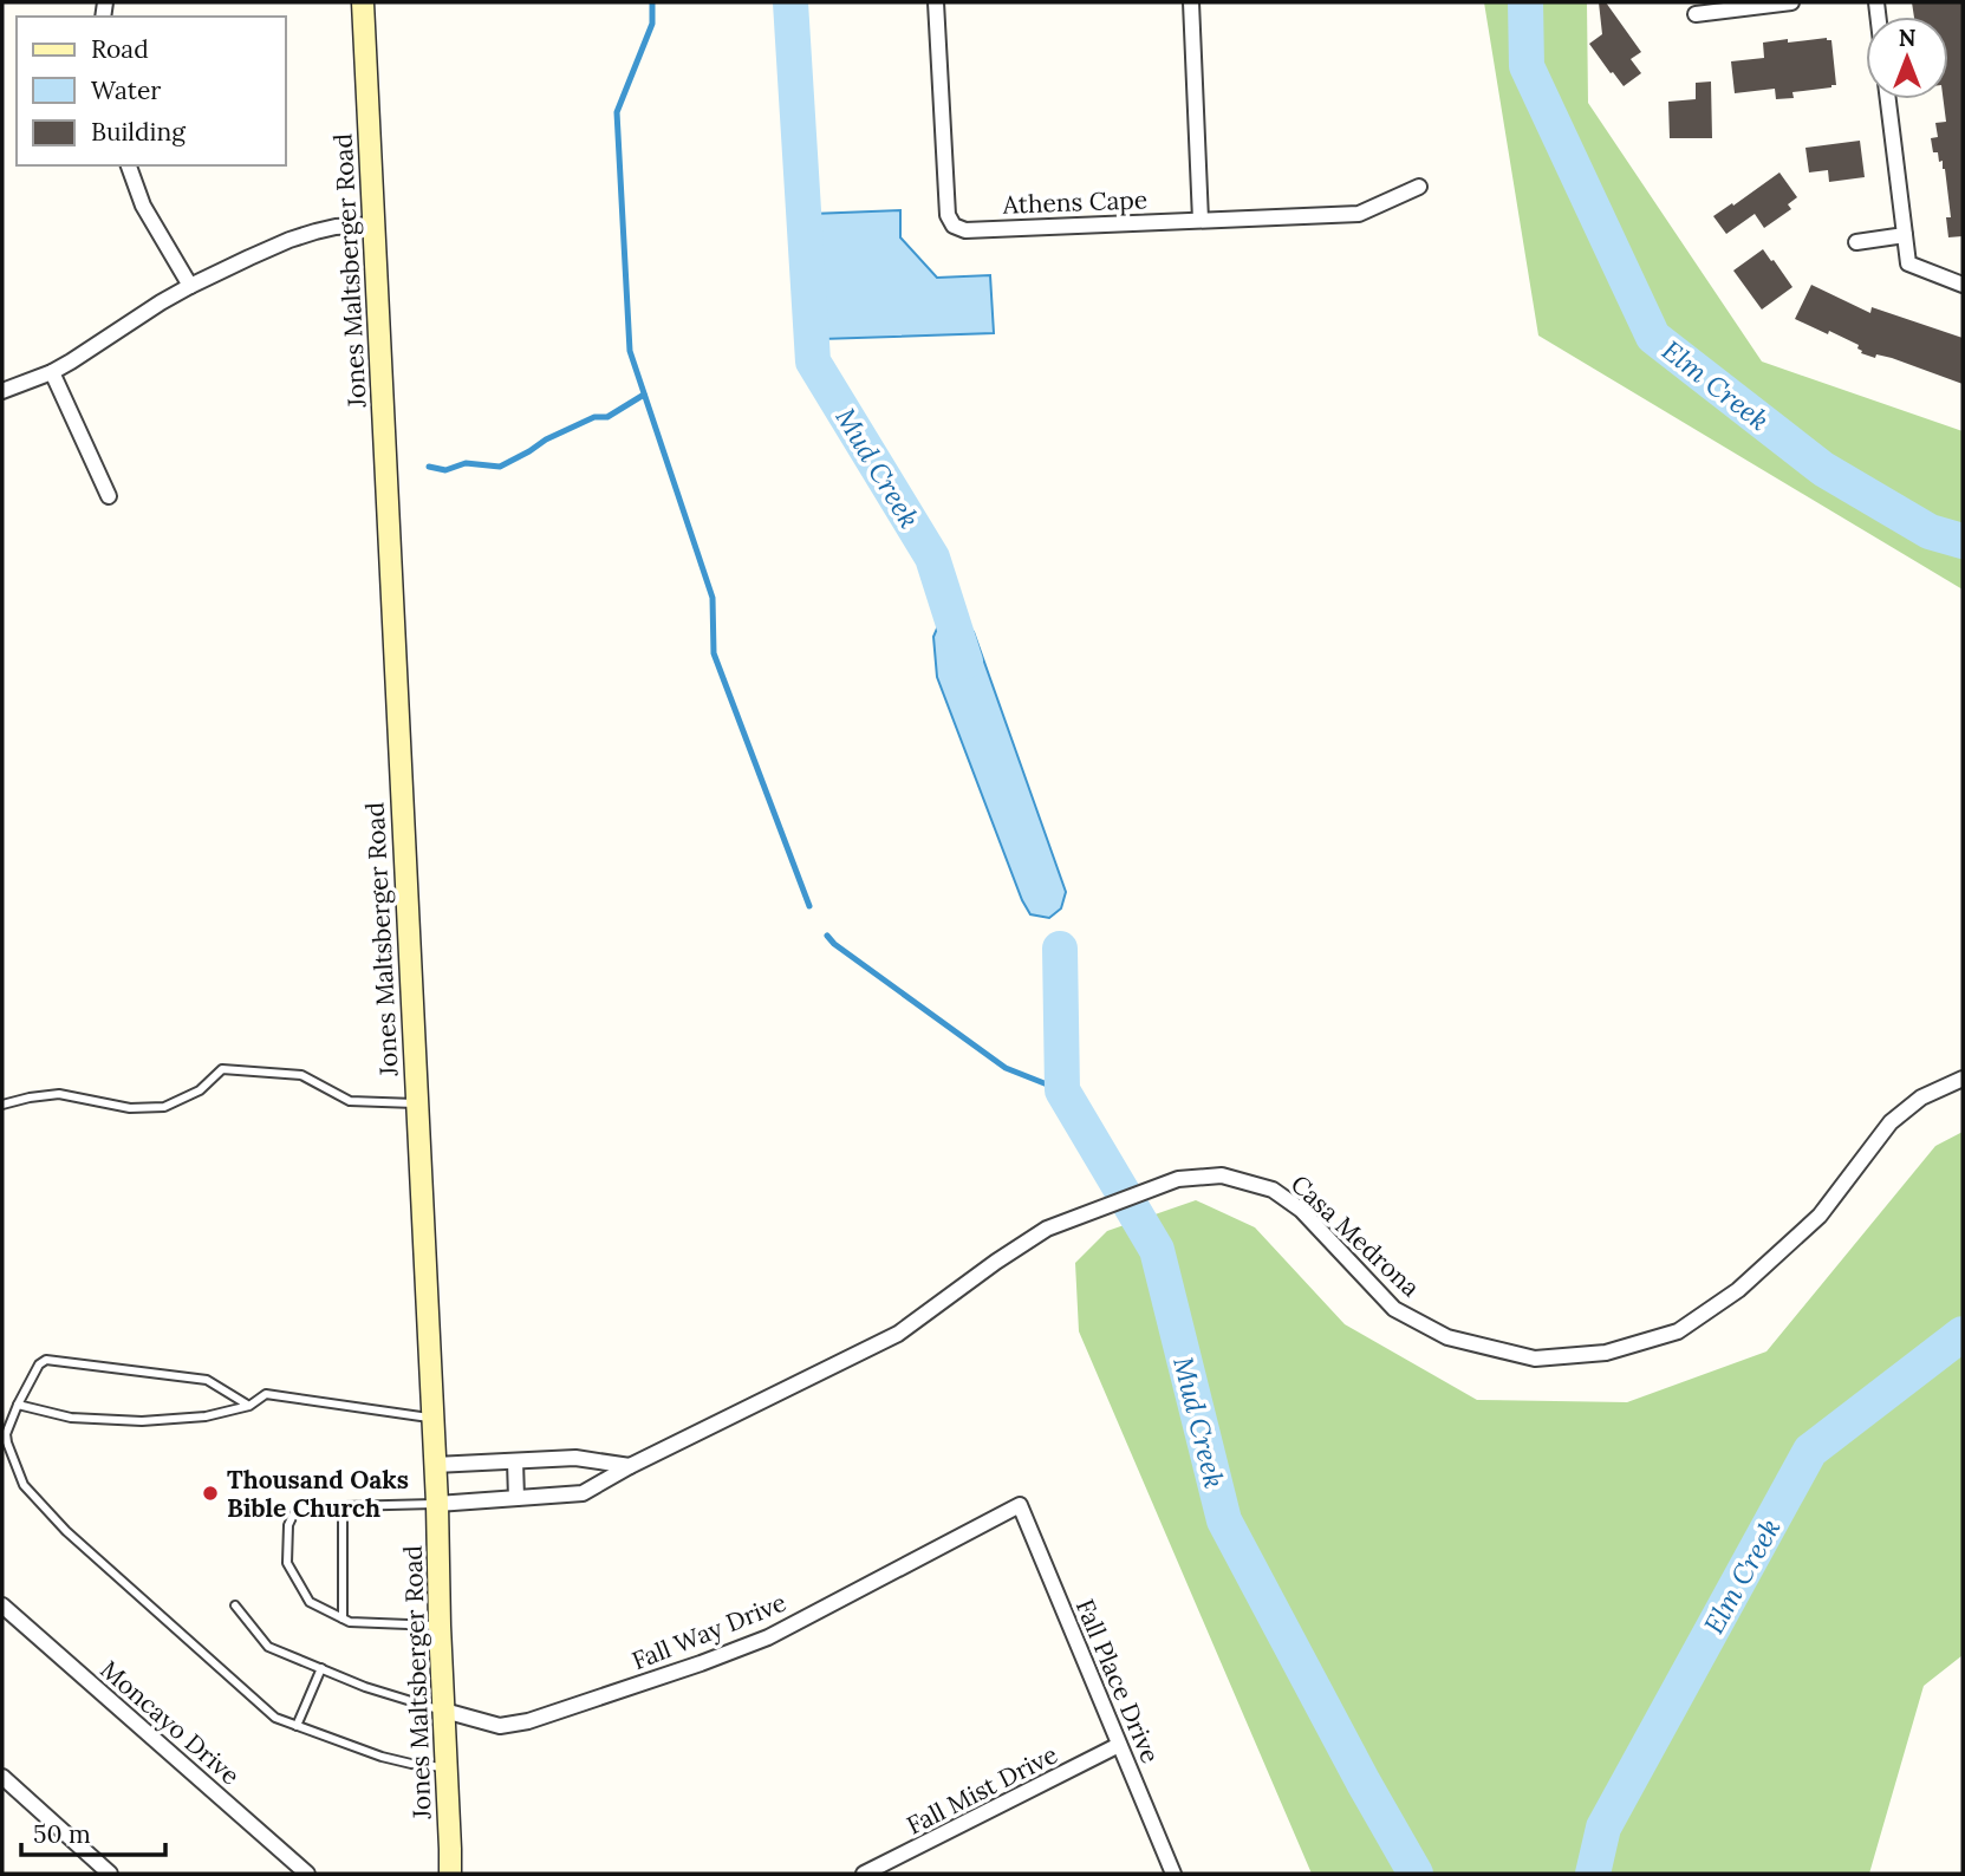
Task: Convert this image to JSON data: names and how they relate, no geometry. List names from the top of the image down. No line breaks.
{"streets":{"main road":["Jones Maltsberger Road"],"street":["Athens Cape","Casa Medrona","Fall Way Drive","Fall Place Drive","Moncayo Drive","Fall Mist Drive"]},"crossings":[["Jones Maltsberger Road","Casa Medrona"],["Jones Maltsberger Road","Fall Way Drive"],["Fall Way Drive","Fall Place Drive"],["Fall Place Drive","Fall Mist Drive"]],"water":["Elm Creek","Mud Creek"],"places":["Thousand Oaks Bible Church"],"legend":["Road","Water","Building"],"scale_bar":"50 m","north":"top"}
